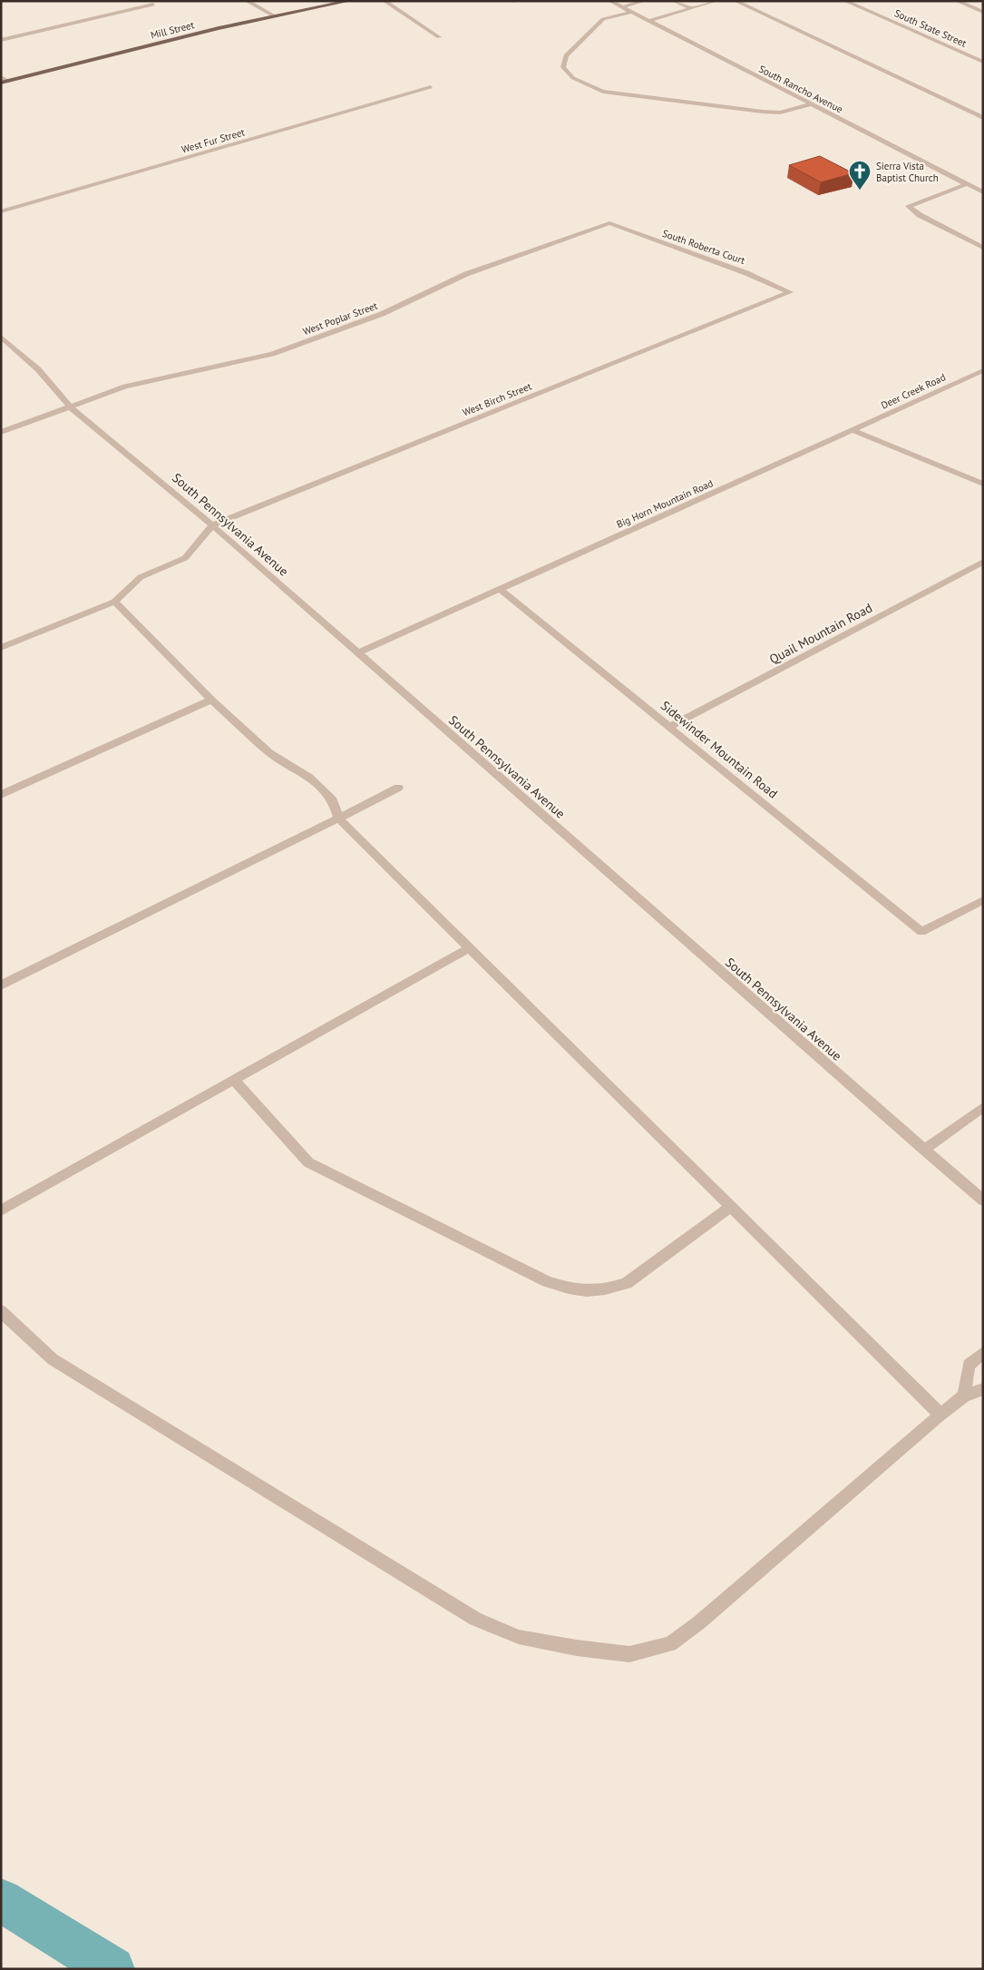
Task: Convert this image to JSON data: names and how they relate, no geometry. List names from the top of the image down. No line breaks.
{"streets":{"main road":["Mill Street"],"street":["South State Street","South Rancho Avenue","West Fur Street","South Roberta Court","West Poplar Street","Deer Creek Road","West Birch Street","Big Horn Mountain Road","South Pennsylvania Avenue","Quail Mountain Road","Sidewinder Mountain Road"]},"crossings":[["South Roberta Court","West Poplar Street"],["South Roberta Court","West Birch Street"],["West Poplar Street","South Pennsylvania Avenue"],["Deer Creek Road","Big Horn Mountain Road"],["West Birch Street","South Pennsylvania Avenue"],["Big Horn Mountain Road","South Pennsylvania Avenue"],["Big Horn Mountain Road","Sidewinder Mountain Road"],["Quail Mountain Road","Sidewinder Mountain Road"]],"places":{"church":["Sierra Vista Baptist Church"]}}
